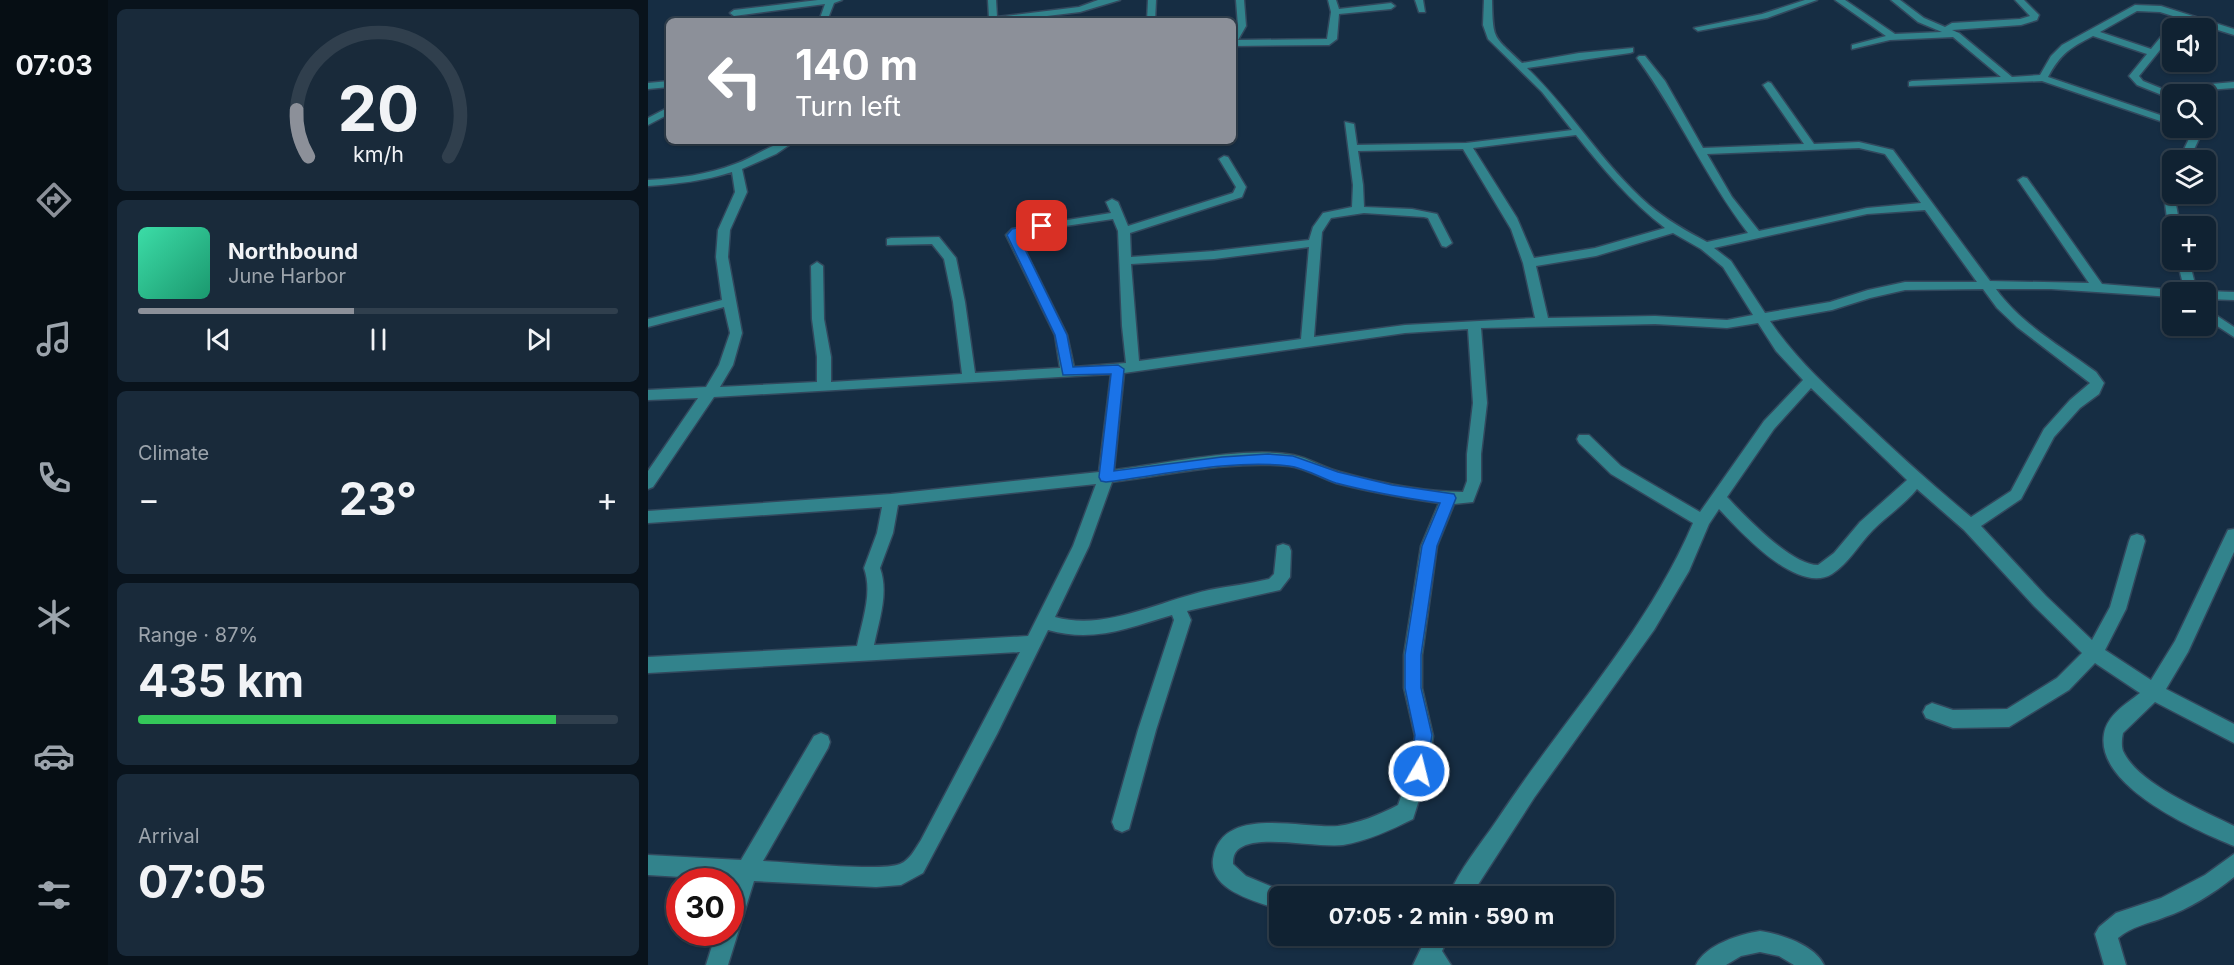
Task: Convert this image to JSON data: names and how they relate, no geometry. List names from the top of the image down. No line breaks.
{"page":{"tabs":"07:03","map_buttons":["+","−"],"turn":["140 m","Turn left"],"song":["Northbound","June Harbor"],"tile":["Climate",["Range · 87%","435 km"],["Arrival","07:05"]],"heat":["−","23°","+"],"limit":"30","trip":"07:05 · 2 min · 590 m","gauge":["20","km/h"]}}
